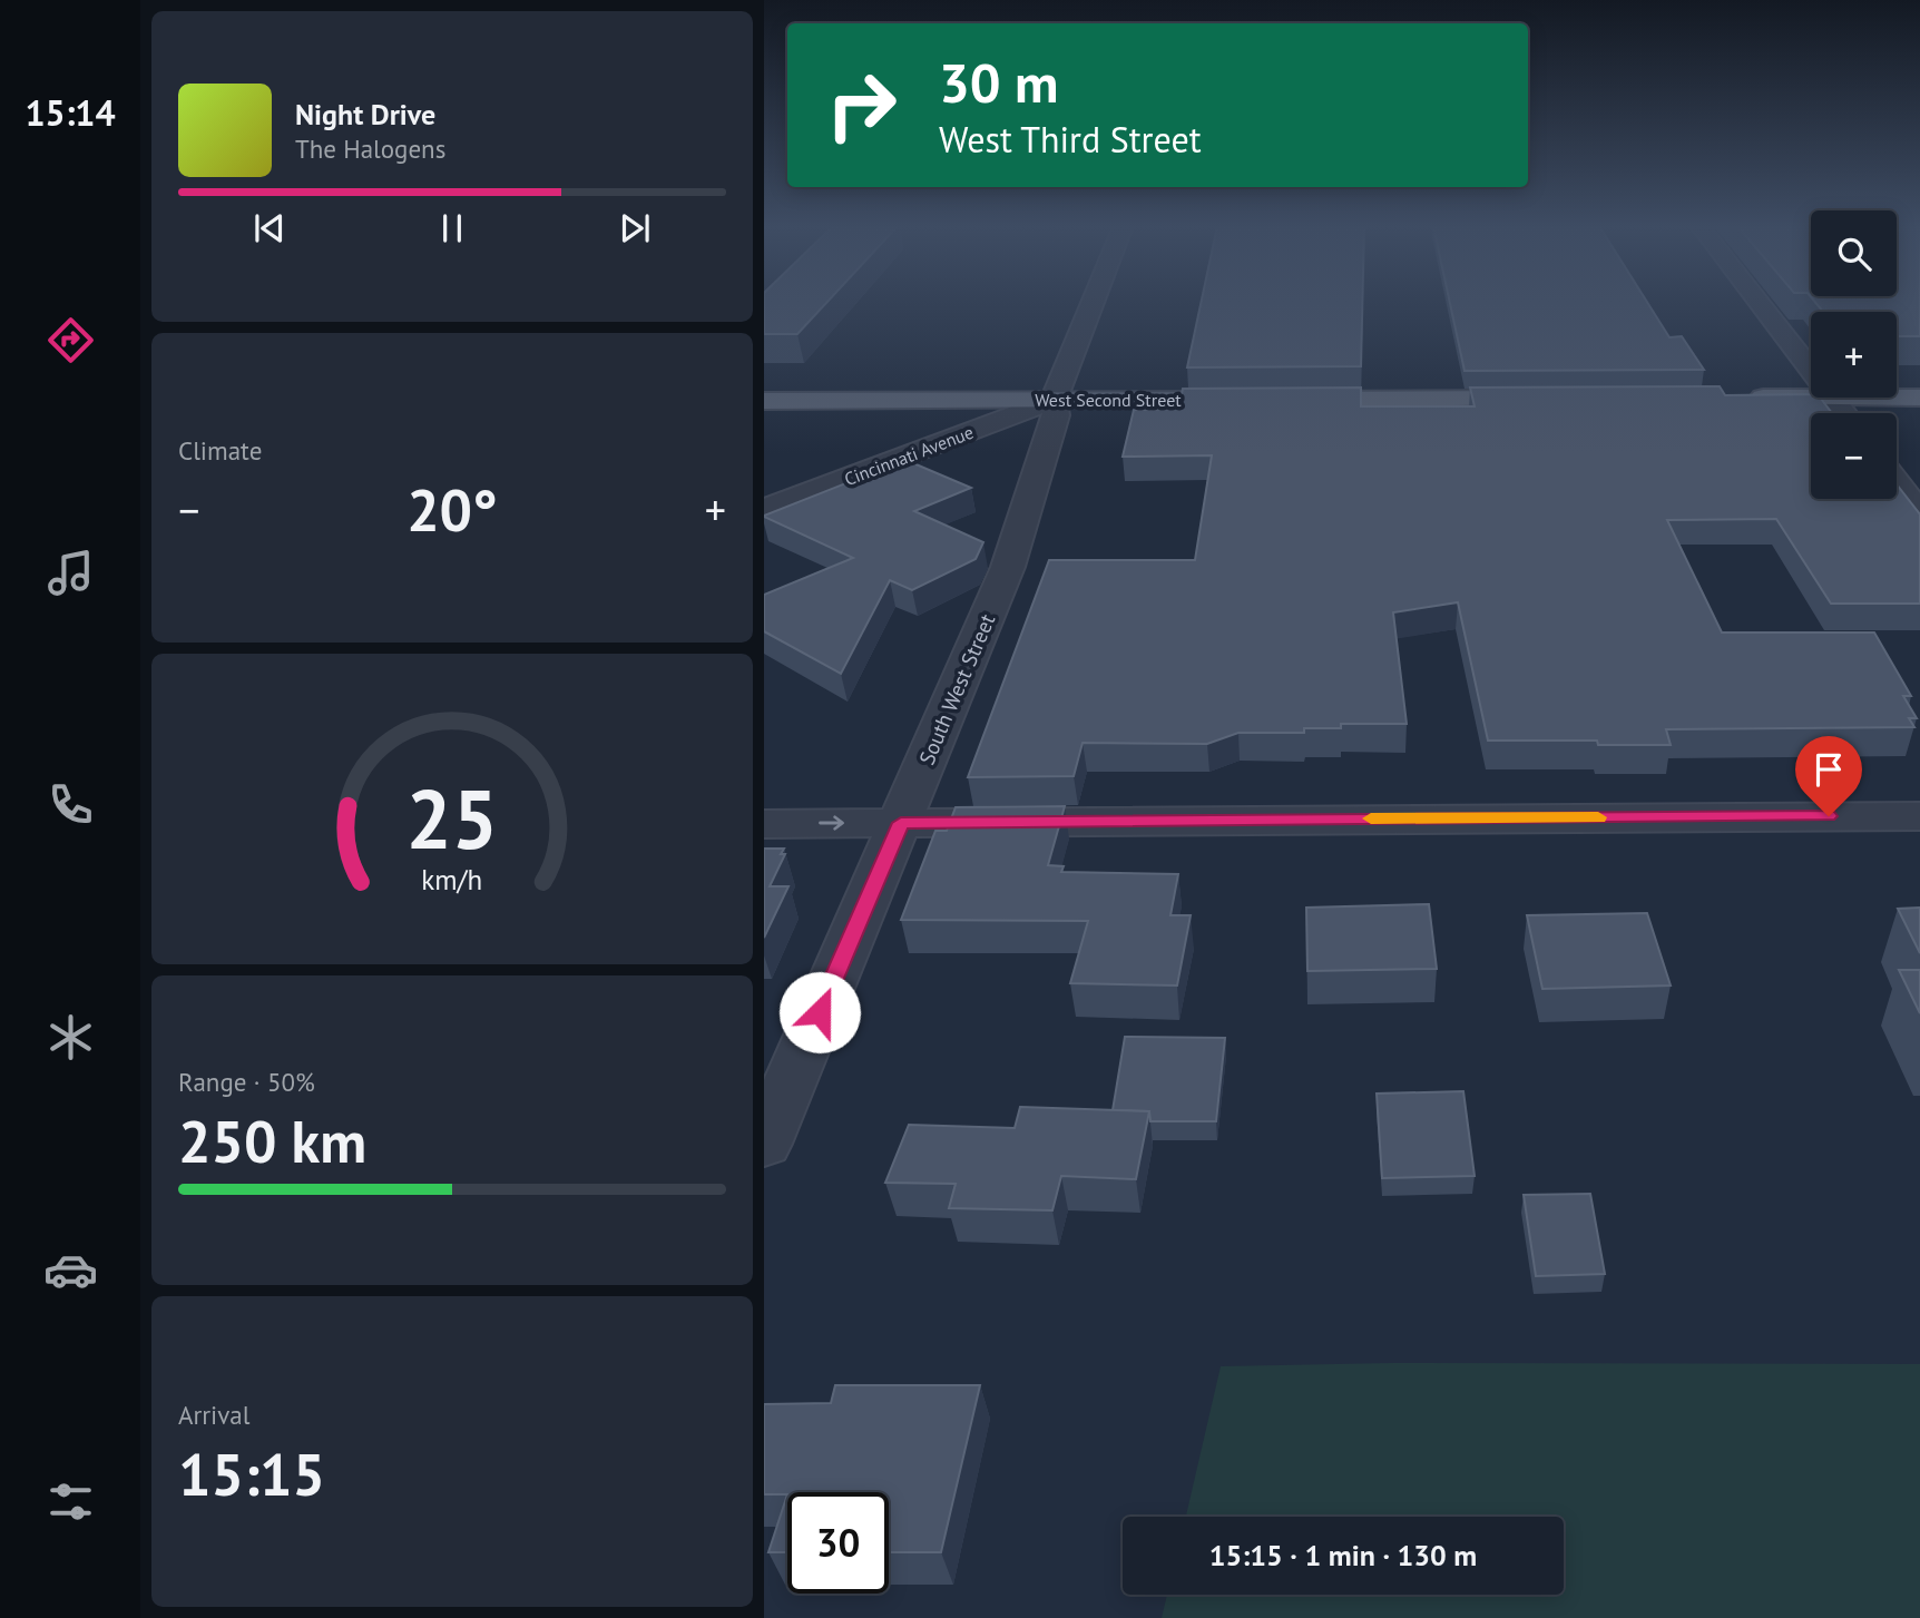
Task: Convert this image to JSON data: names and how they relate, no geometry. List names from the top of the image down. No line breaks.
{"streets":{"main road":["West Second Street"],"street":["Cincinnati Avenue","South West Street"]},"crossings":[["West Second Street","Cincinnati Avenue"],["West Second Street","South West Street"],["Cincinnati Avenue","South West Street"]],"page":{"tabs":"15:14","turn":["30 m","West Third Street"],"song":["Night Drive","The Halogens"],"map_buttons":["+","−"],"tile":["Climate",["Range · 50%","250 km"],["Arrival","15:15"]],"heat":["−","20°","+"],"limit":"30","trip":"15:15 · 1 min · 130 m","gauge":["25","km/h"]}}
